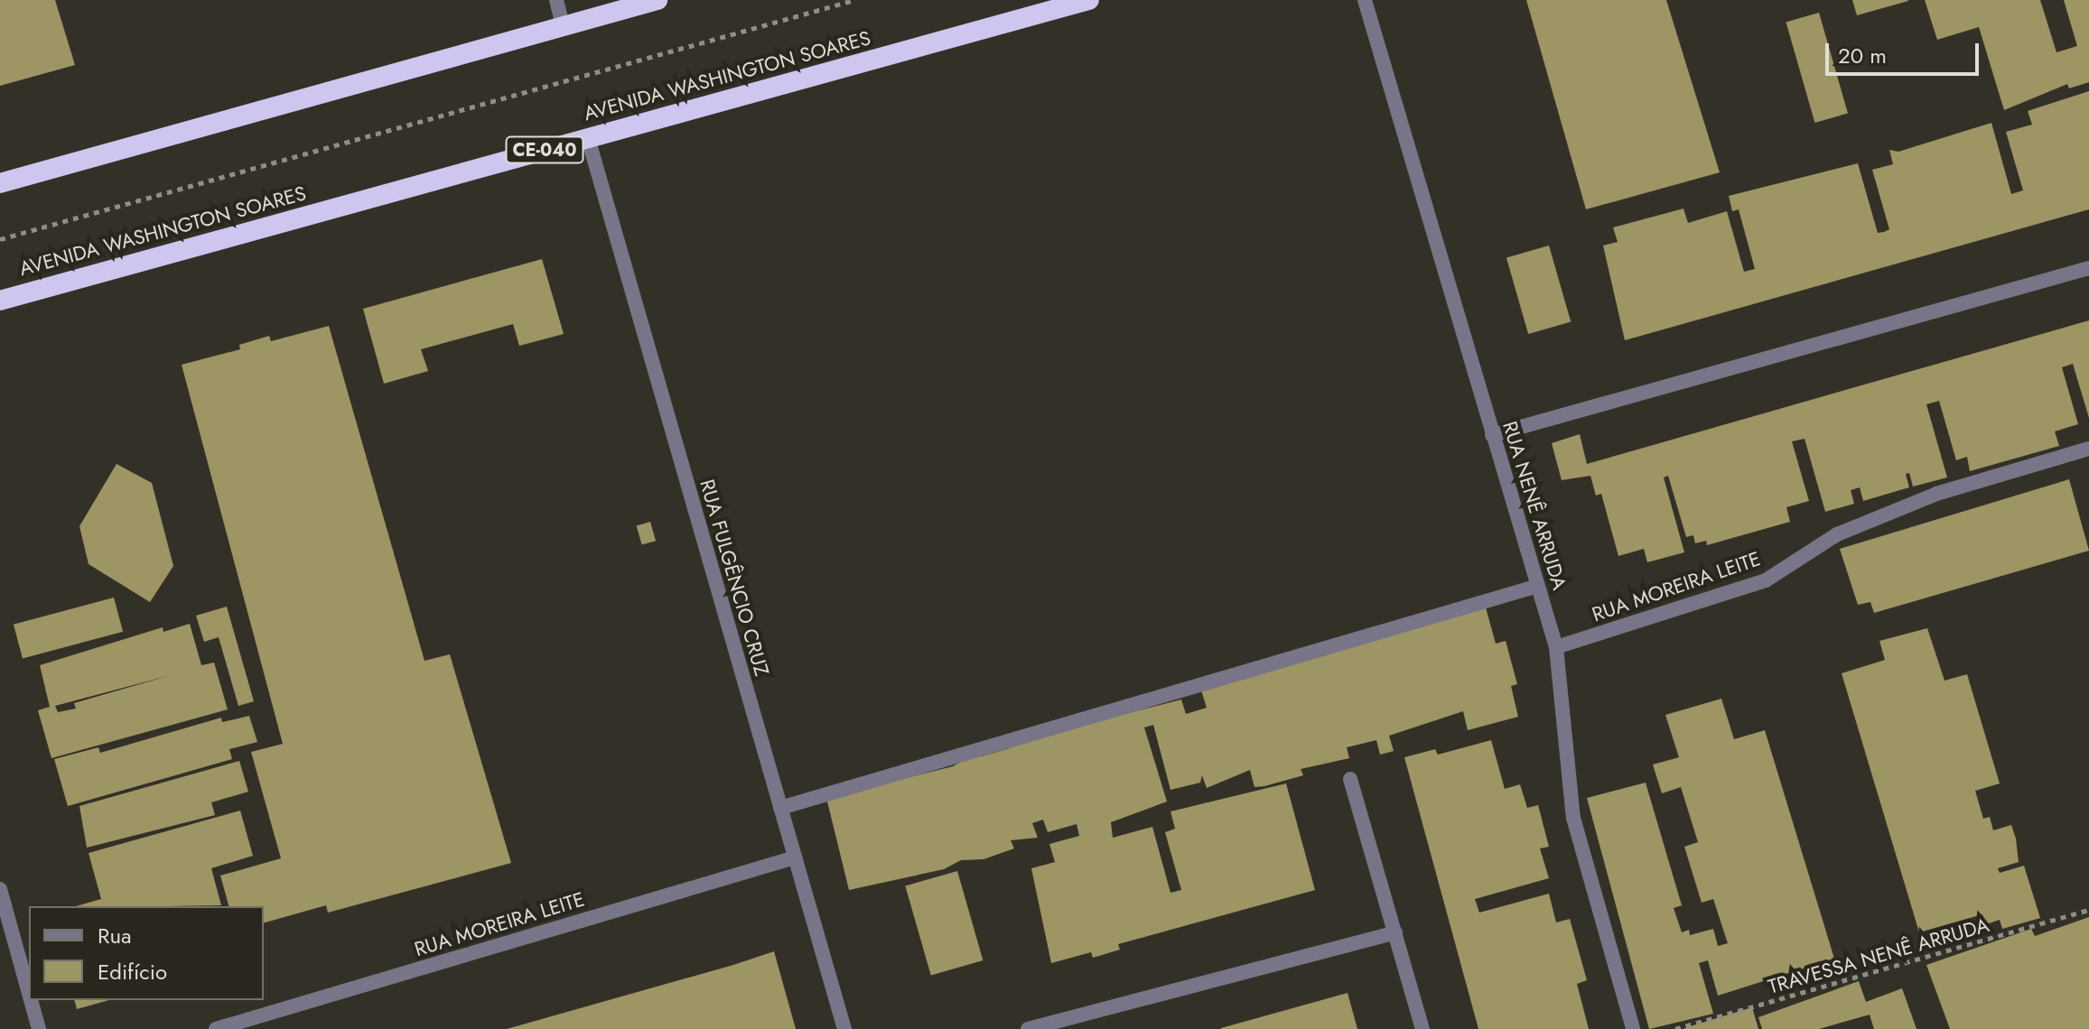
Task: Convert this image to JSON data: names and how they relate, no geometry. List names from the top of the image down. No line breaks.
{"streets":{"highway":["AVENIDA WASHINGTON SOARES","CE-040"],"street":["RUA NENÊ ARRUDA","RUA FULGÊNCIO CRUZ","RUA MOREIRA LEITE"],"path":["TRAVESSA NENÊ ARRUDA"]},"crossings":[["AVENIDA WASHINGTON SOARES","RUA FULGÊNCIO CRUZ"],["RUA NENÊ ARRUDA","RUA MOREIRA LEITE"],["RUA FULGÊNCIO CRUZ","RUA MOREIRA LEITE"]],"legend":["Rua","Edifício"],"scale_bar":"20 m"}
